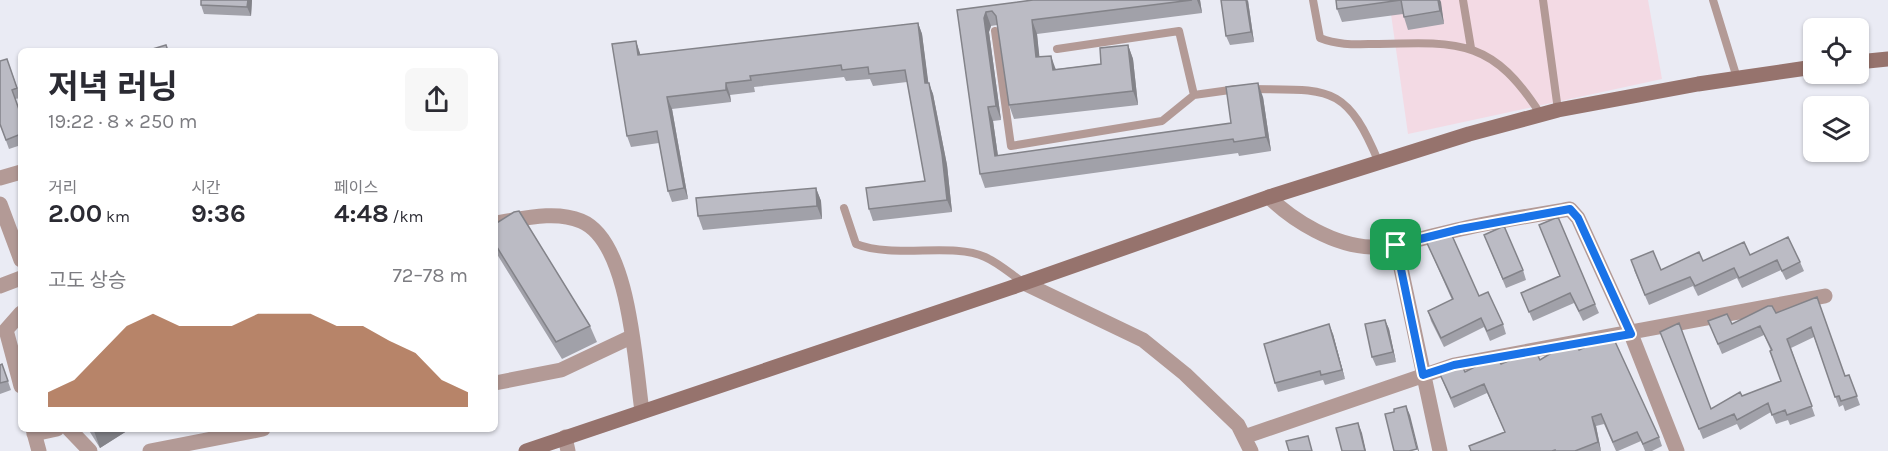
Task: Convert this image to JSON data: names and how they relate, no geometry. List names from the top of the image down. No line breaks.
{"page":{"heading":["저녁 러닝","19:22 · 8 × 250 m"],"stats":[["거리","2.00 km"],["시간","9:36"],["페이스","4:48 /km"]],"chart":["고도 상승","72–78 m"]}}
